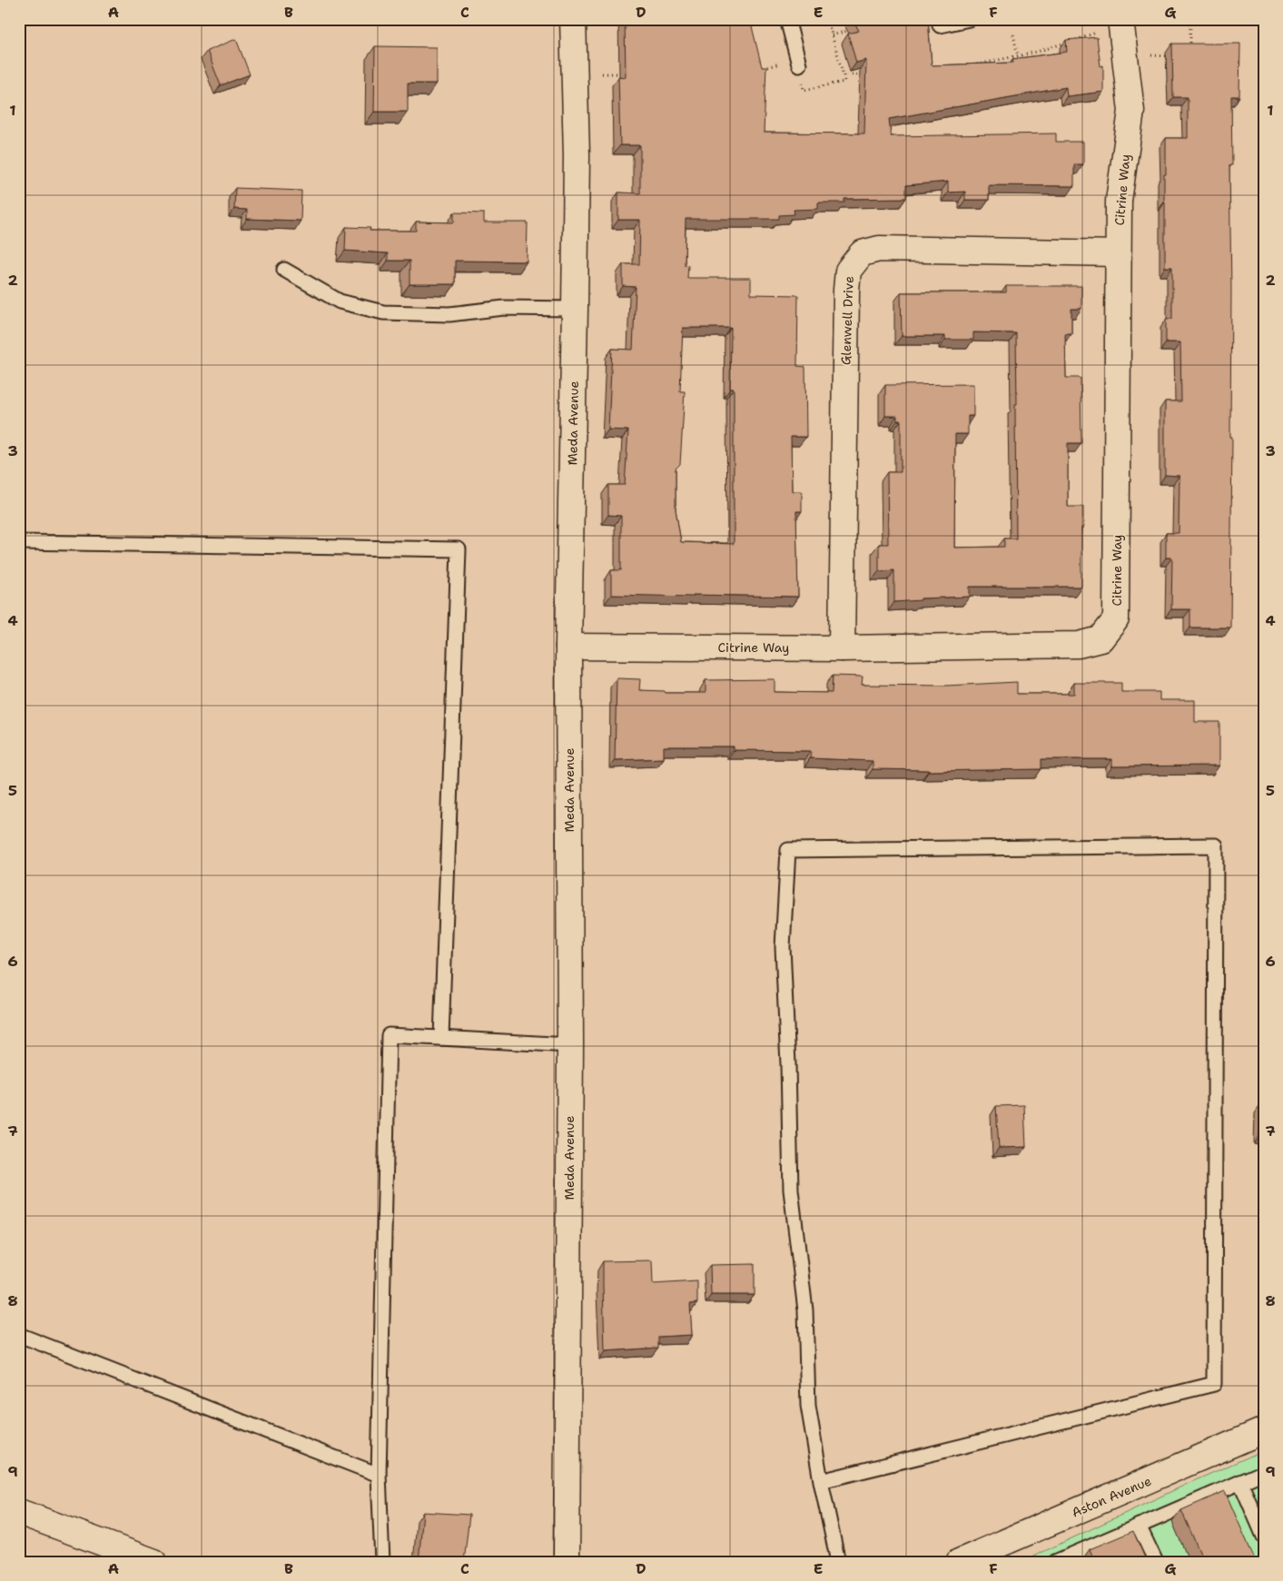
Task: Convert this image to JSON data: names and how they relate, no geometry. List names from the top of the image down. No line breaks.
{"streets":{"street":["Citrine Way","Glenwell Drive","Meda Avenue","Aston Avenue"]},"crossings":[["Citrine Way","Glenwell Drive"],["Citrine Way","Meda Avenue"]],"grid":{"columns":["A","B","C","D","E","F","G"],"rows":["1","2","3","4","5","6","7","8","9"]}}
